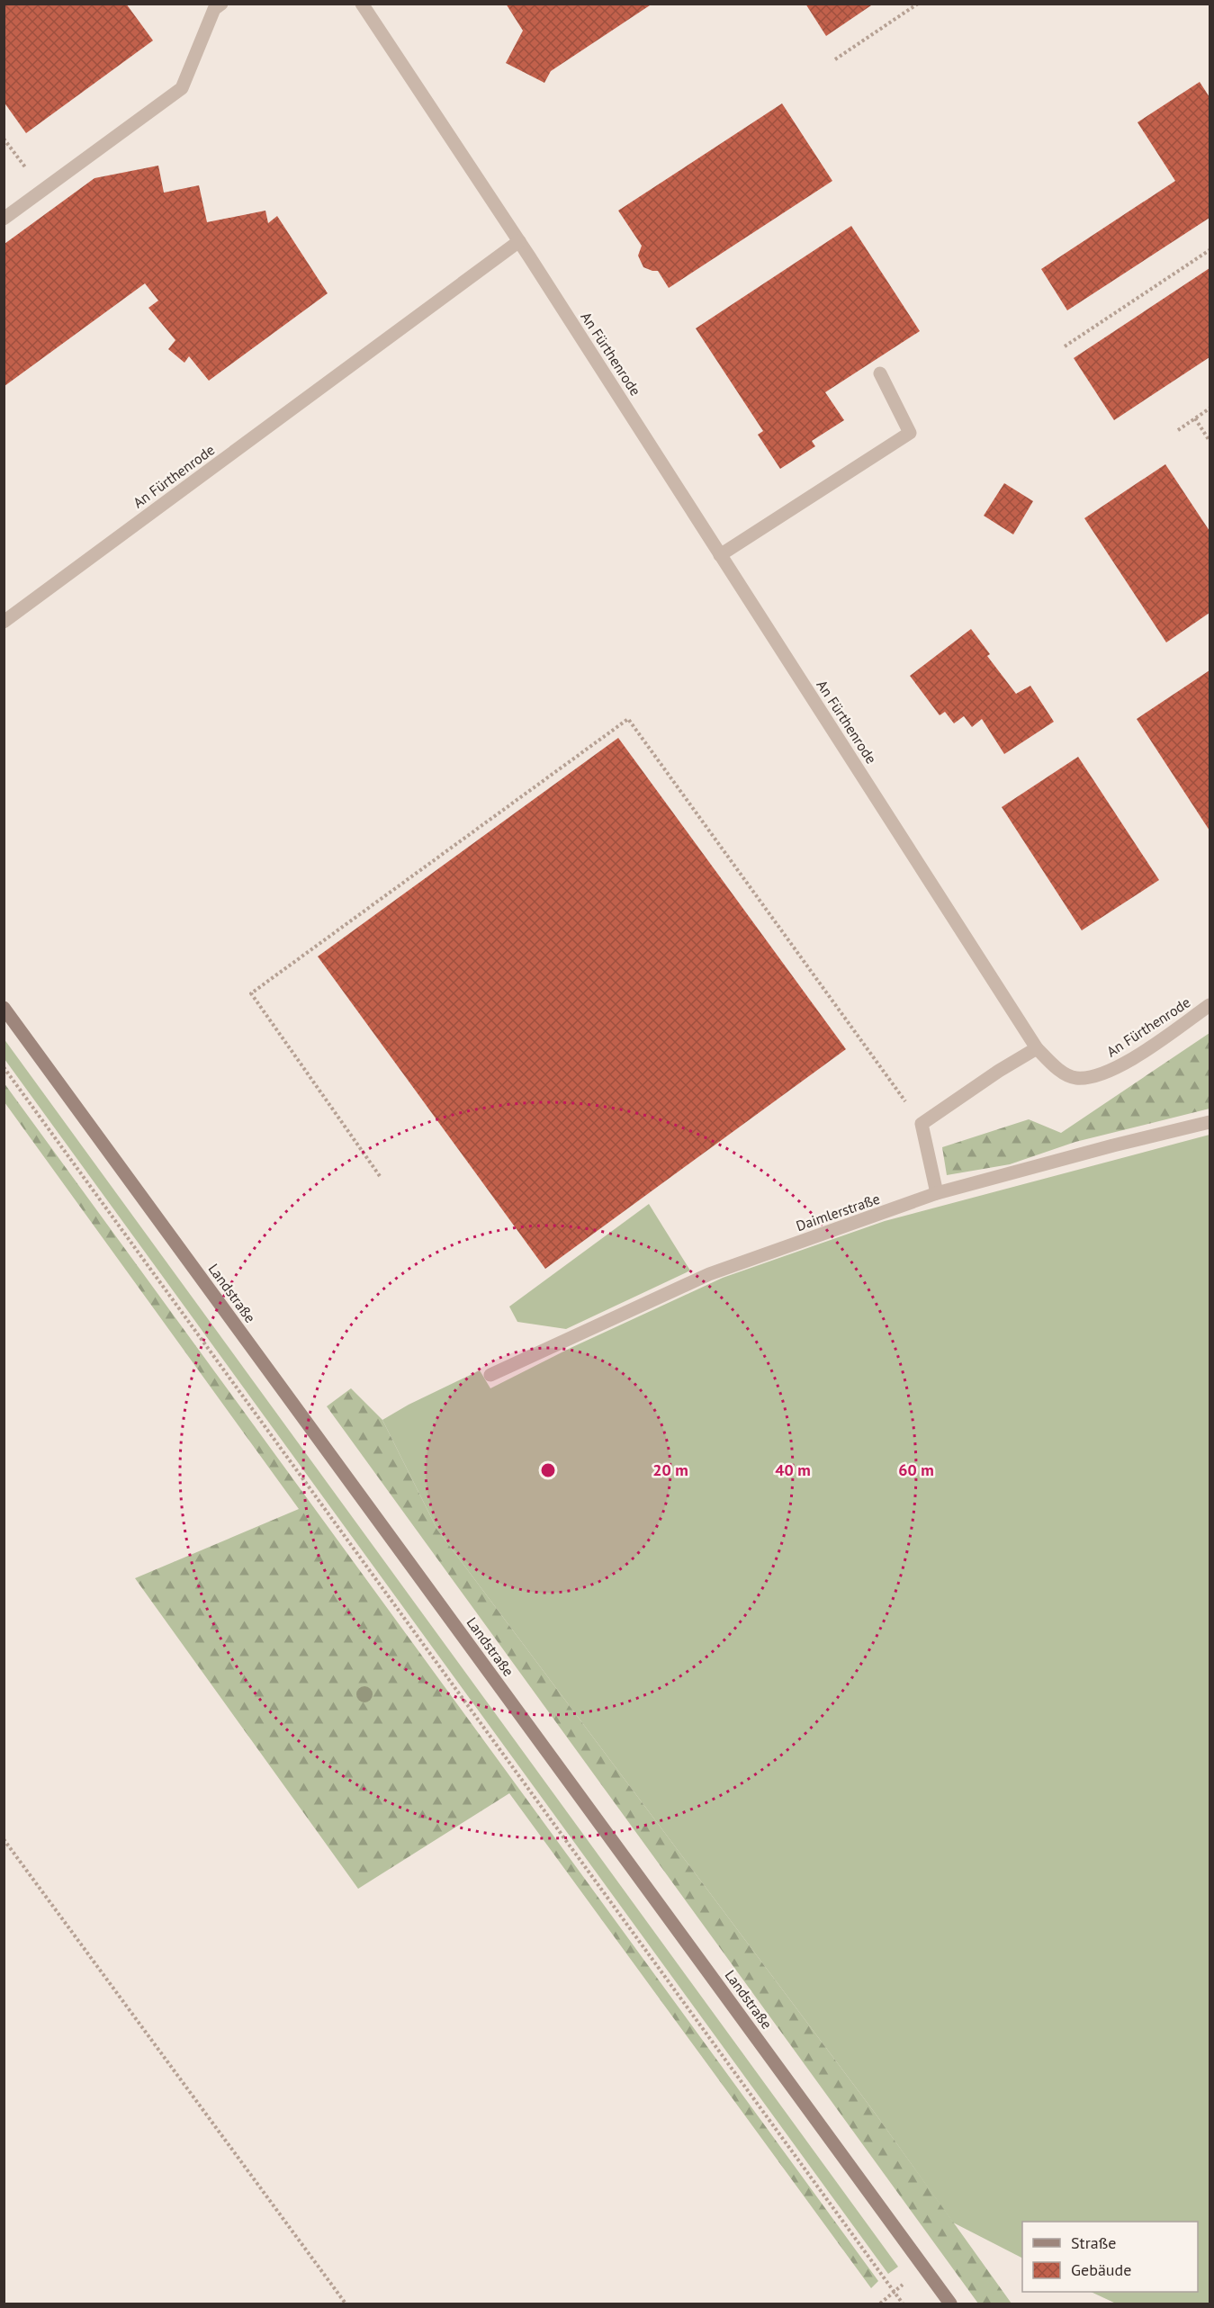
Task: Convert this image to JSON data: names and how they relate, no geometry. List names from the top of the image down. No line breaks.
{"streets":{"street":["An Fürthenrode","Daimlerstraße","Landstraße"]},"legend":["Straße","Gebäude"],"rings":["20 m","40 m","60 m"]}
